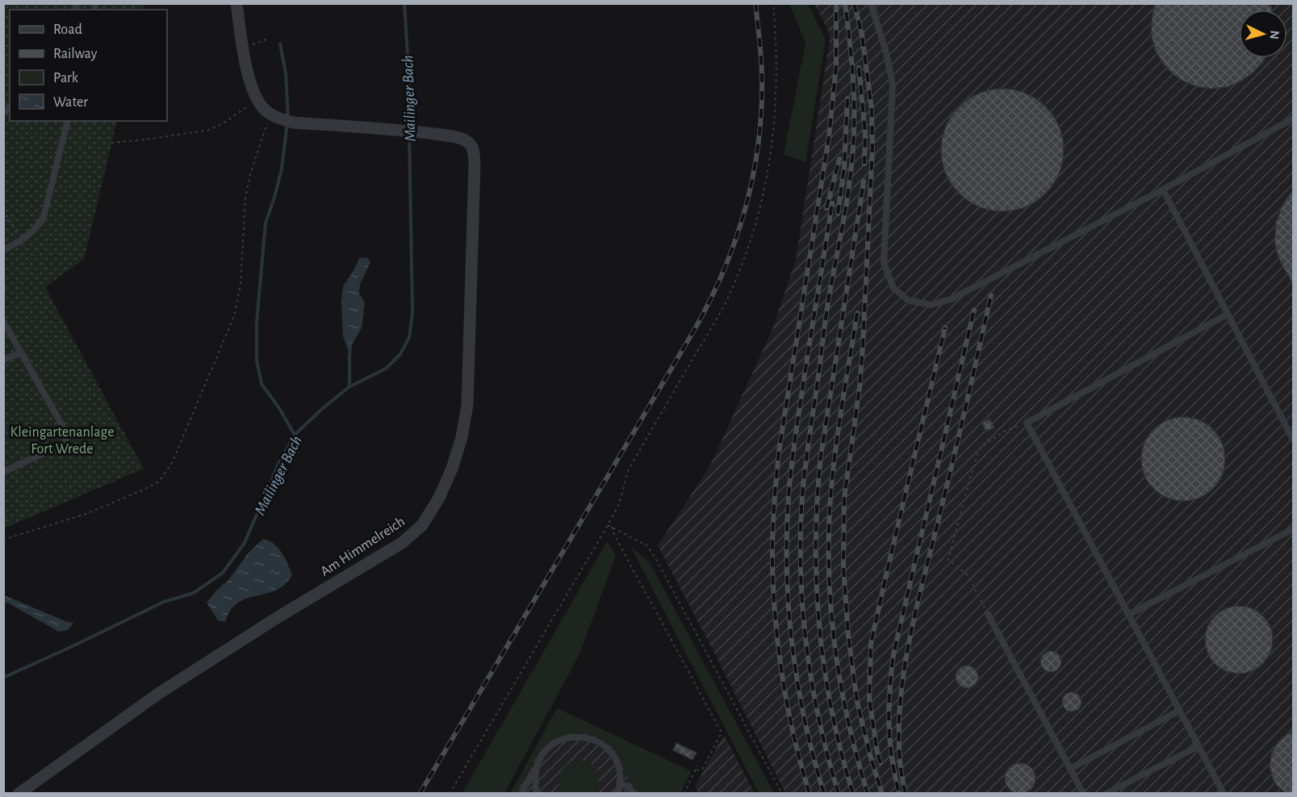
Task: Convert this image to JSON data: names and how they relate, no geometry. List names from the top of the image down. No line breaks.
{"streets":{"street":["Am Himmelreich"]},"water":["Mailinger Bach"],"parks":["Kleingartenanlage Fort Wrede"],"legend":["Road","Railway","Park","Water"],"north":"right"}
